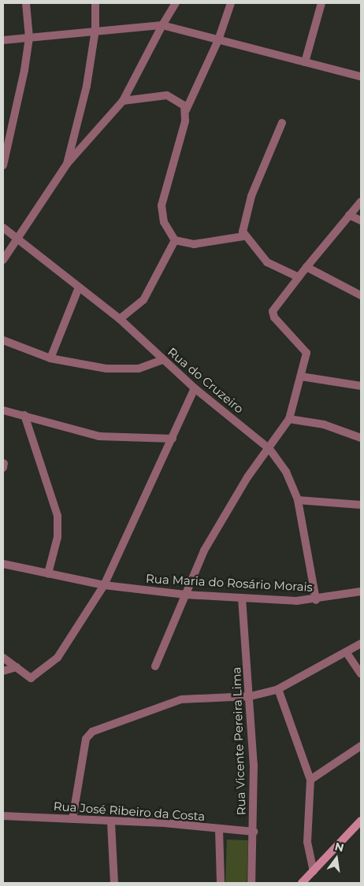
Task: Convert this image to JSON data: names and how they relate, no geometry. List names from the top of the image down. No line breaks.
{"streets":{"street":["Rua do Cruzeiro","Rua Maria do Rosário Morais","Rua Vicente Pereira Lima","Rua José Ribeiro da Costa"]},"crossings":[["Rua do Cruzeiro","Rua Maria do Rosário Morais"],["Rua Maria do Rosário Morais","Rua Vicente Pereira Lima"],["Rua Vicente Pereira Lima","Rua José Ribeiro da Costa"]],"north":"top"}
